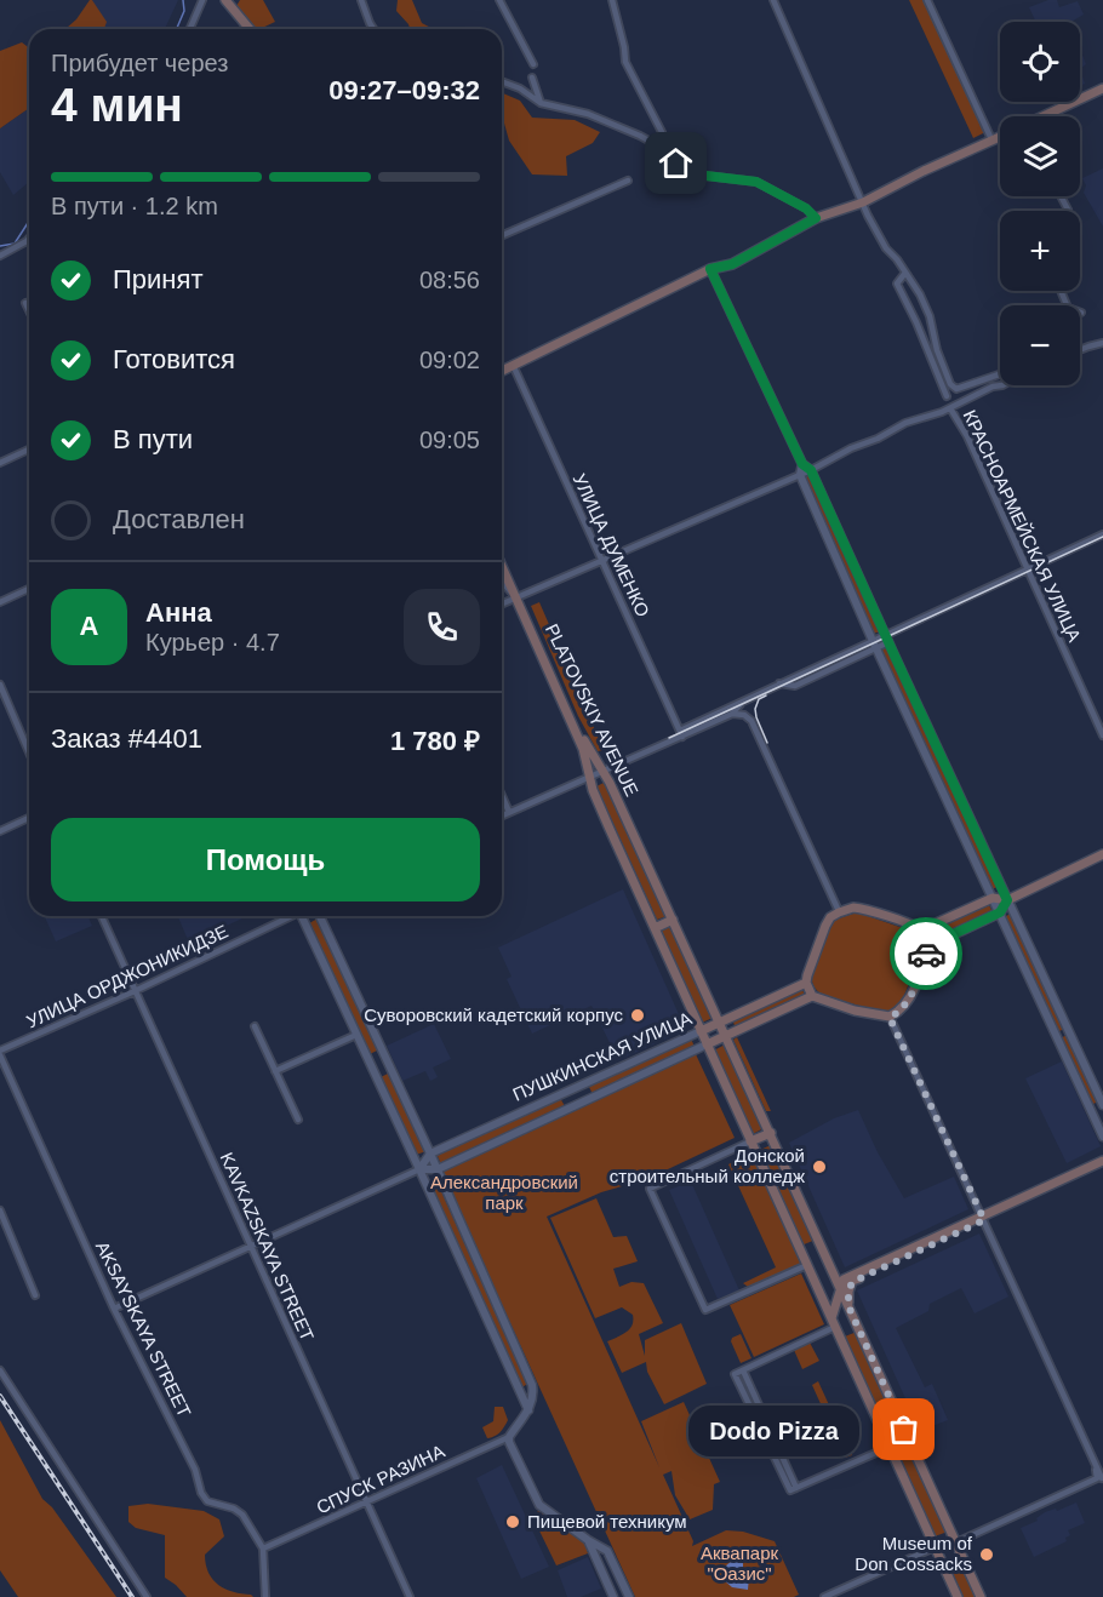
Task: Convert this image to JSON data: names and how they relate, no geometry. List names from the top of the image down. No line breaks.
{"streets":{"main road":["PLATOVSKIY AVENUE","ПУШКИНСКАЯ УЛИЦА"],"street":["КРАСНОАРМЕЙСКАЯ УЛИЦА","УЛИЦА ДУМЕНКО","УЛИЦА ОРДЖОНИКИДЗЕ","KAVKAZSKAYA STREET","AKSAYSKAYA STREET","СПУСК РАЗИНА"]},"crossings":[["PLATOVSKIY AVENUE","ПУШКИНСКАЯ УЛИЦА"],["УЛИЦА ОРДЖОНИКИДЗЕ","KAVKAZSKAYA STREET"],["УЛИЦА ОРДЖОНИКИДЗЕ","AKSAYSKAYA STREET"],["ПУШКИНСКАЯ УЛИЦА","KAVKAZSKAYA STREET"],["ПУШКИНСКАЯ УЛИЦА","AKSAYSKAYA STREET"],["KAVKAZSKAYA STREET","СПУСК РАЗИНА"],["AKSAYSKAYA STREET","СПУСК РАЗИНА"]],"parks":["Александровский парк","Аквапарк \"Оазис\""],"places":["Суворовский кадетский корпус","Донской строительный колледж","Dodo Pizza","Пищевой техникум","Museum of Don Cossacks"],"page":{"map_buttons":["+","−"],"heading":["4 мин","Прибудет через","09:27–09:32"],"panel":["Анна","Курьер · 4.7","Заказ #4401","1 780 ₽"],"bar":"В пути · 1.2 km","list":[["Принят","08:56"],["Готовится","09:02"],["В пути","09:05"],"Доставлен"],"round":"А","buttons":"Помощь","bubble":"Dodo Pizza"}}
